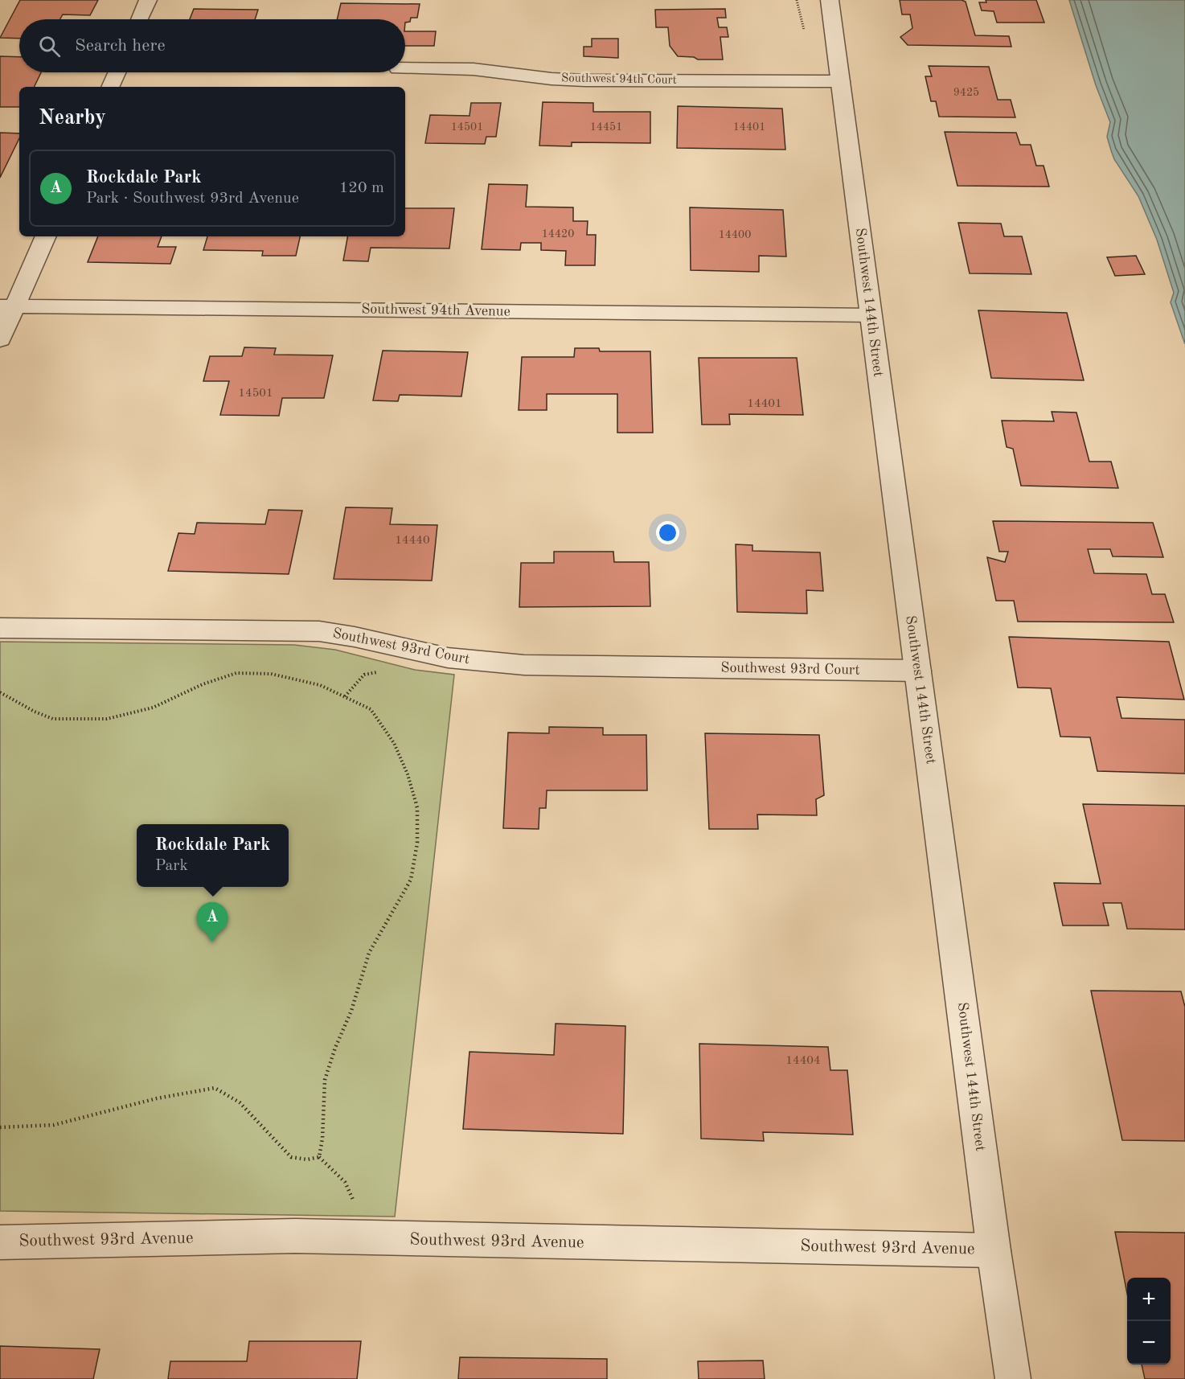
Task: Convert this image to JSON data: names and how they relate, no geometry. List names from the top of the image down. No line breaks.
{"streets":{"street":["Southwest 94th Court","Southwest 144th Street","Southwest 94th Avenue","Southwest 93rd Court","Southwest 93rd Avenue"]},"crossings":[["Southwest 94th Court","Southwest 144th Street"],["Southwest 144th Street","Southwest 94th Avenue"],["Southwest 144th Street","Southwest 93rd Court"],["Southwest 144th Street","Southwest 93rd Avenue"]],"house_numbers":["9425","14501","14451","14401","14420","14400","14501","14401","14440","14404"],"page":{"search":"Search here","heading":"Nearby","list":[{"mark":"A","name":"Rockdale Park","note":"Park · Southwest 93rd Avenue","value":"120 m"}],"popup":["Rockdale Park","Park"],"pins":"A","map_buttons":["+","−"]}}
